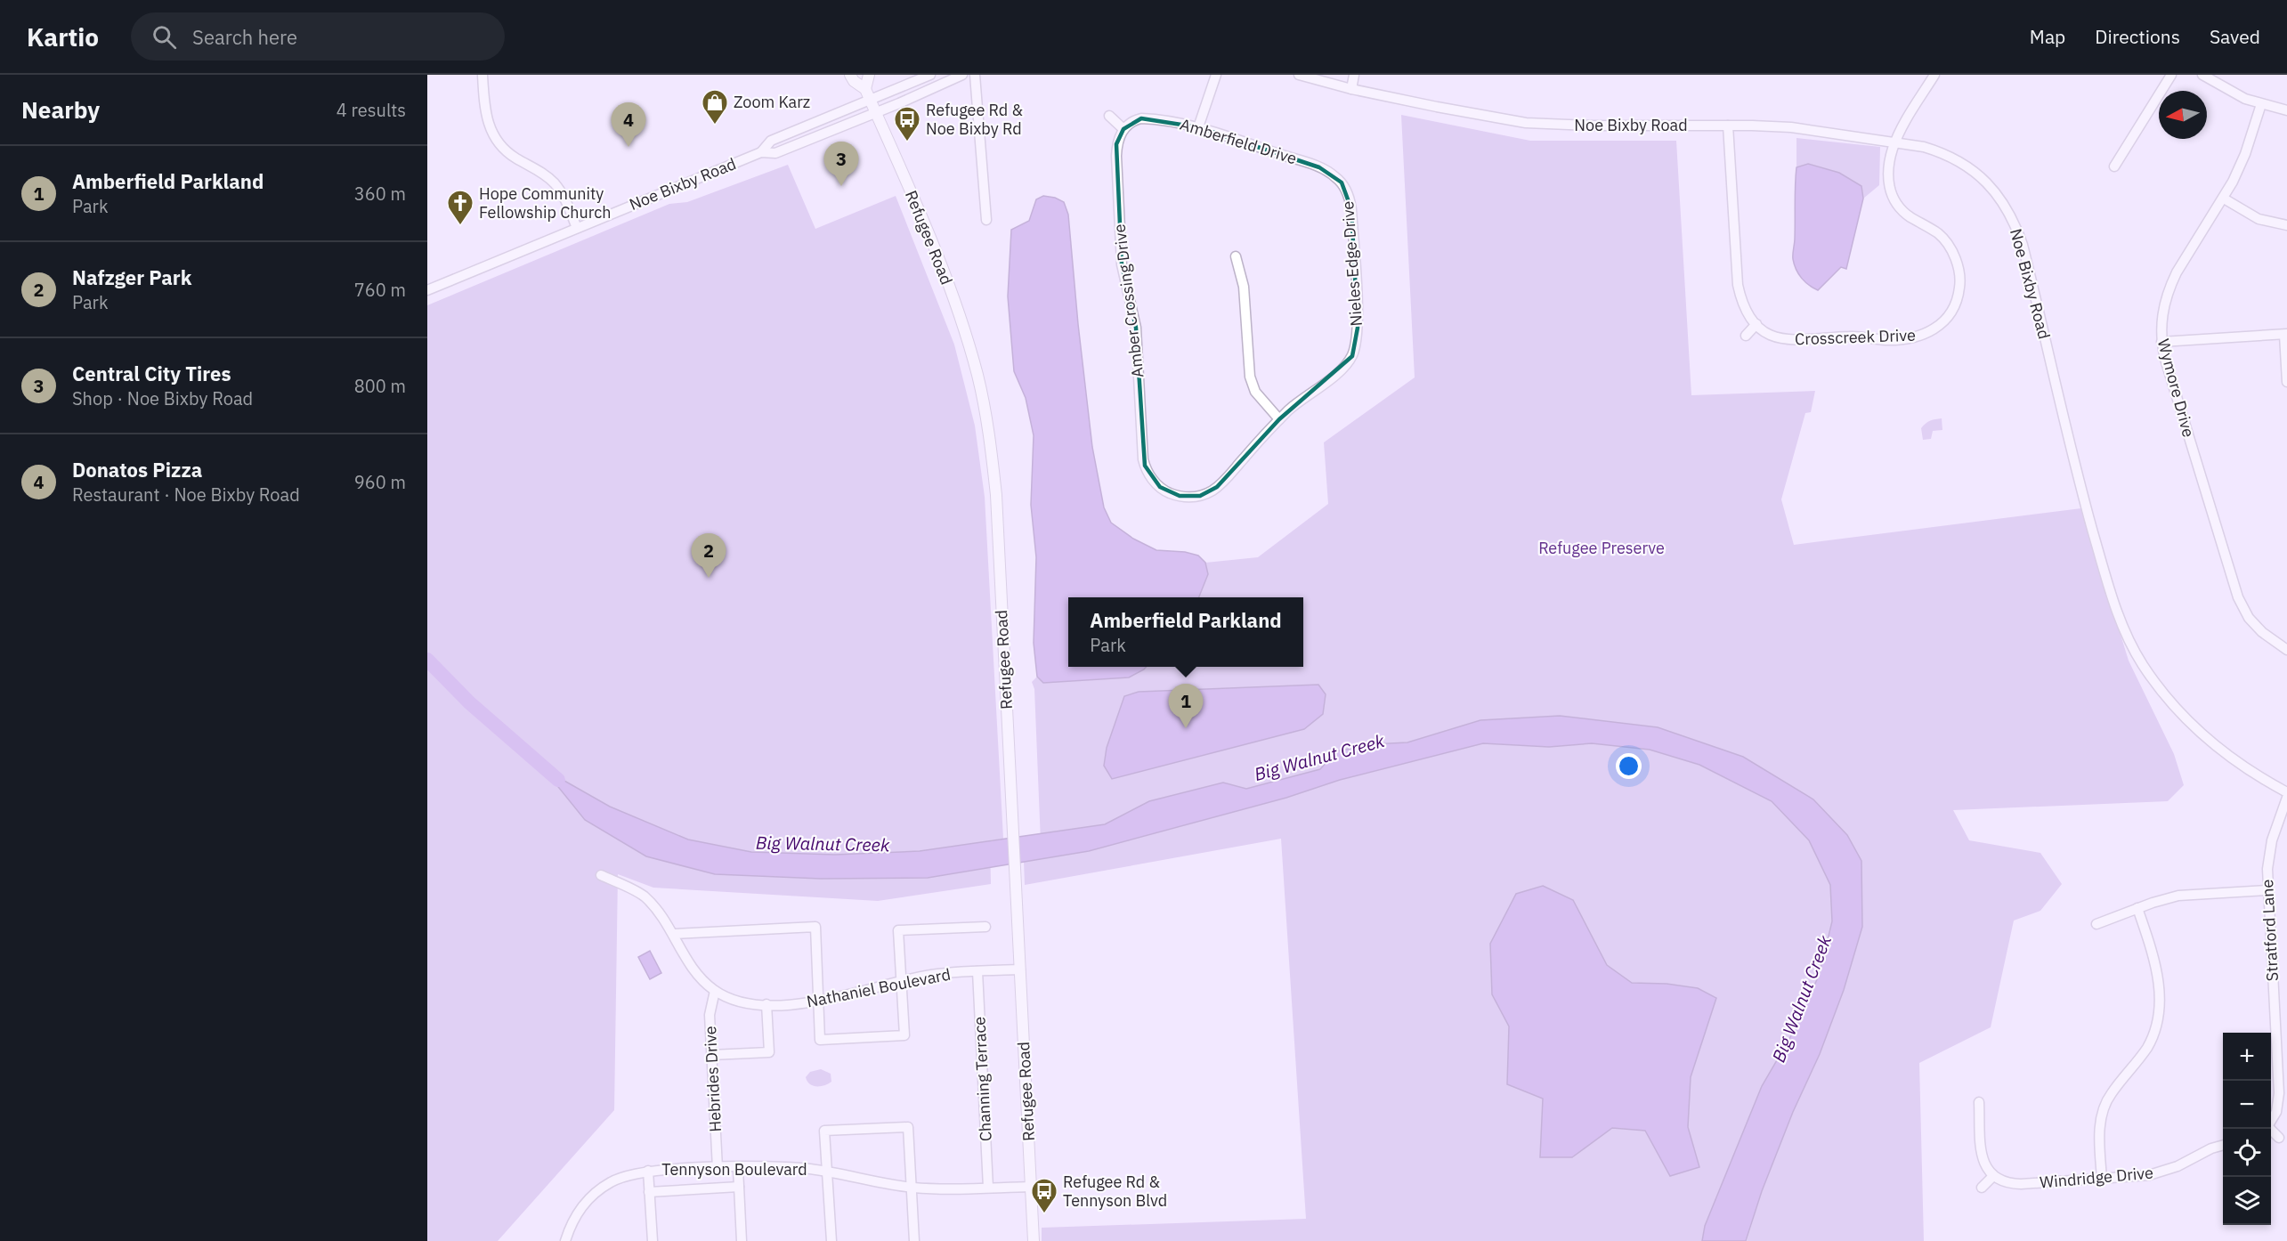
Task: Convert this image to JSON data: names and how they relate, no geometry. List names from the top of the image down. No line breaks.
{"streets":{"main road":["Refugee Road"],"street":["Noe Bixby Road","Amberfield Drive","Nieles Edge Drive","Amber Crossing Drive","Crosscreek Drive","Wymore Drive","Stratford Lane","Nathaniel Boulevard","Hebrides Drive","Channing Terrace","Tennyson Boulevard","Windridge Drive"]},"crossings":[["Noe Bixby Road","Refugee Road"],["Noe Bixby Road","Crosscreek Drive"],["Amberfield Drive","Nieles Edge Drive"],["Amberfield Drive","Amber Crossing Drive"],["Refugee Road","Nathaniel Boulevard"],["Refugee Road","Tennyson Boulevard"],["Nieles Edge Drive","Amber Crossing Drive"],["Nathaniel Boulevard","Hebrides Drive"],["Nathaniel Boulevard","Channing Terrace"],["Hebrides Drive","Tennyson Boulevard"],["Channing Terrace","Tennyson Boulevard"]],"water":["Big Walnut Creek"],"parks":["Refugee Preserve"],"places":{"shop":["Zoom Karz"],"bus stop":["Refugee Rd & Noe Bixby Rd","Refugee Rd & Tennyson Blvd"],"church":["Hope Community Fellowship Church"]},"north":"left","page":{"header":"Kartio","search":"Search here","nav":["Map","Directions","Saved"],"heading":["Nearby","4 results"],"pins":["4","3","2","1"],"list":[{"mark":"1","name":"Amberfield Parkland","note":"Park","value":"360 m"},{"mark":"2","name":"Nafzger Park","note":"Park","value":"760 m"},{"mark":"3","name":"Central City Tires","note":"Shop · Noe Bixby Road","value":"800 m"},{"mark":"4","name":"Donatos Pizza","note":"Restaurant · Noe Bixby Road","value":"960 m"}],"popup":["Amberfield Parkland","Park"],"map_buttons":["+","−"]}}
